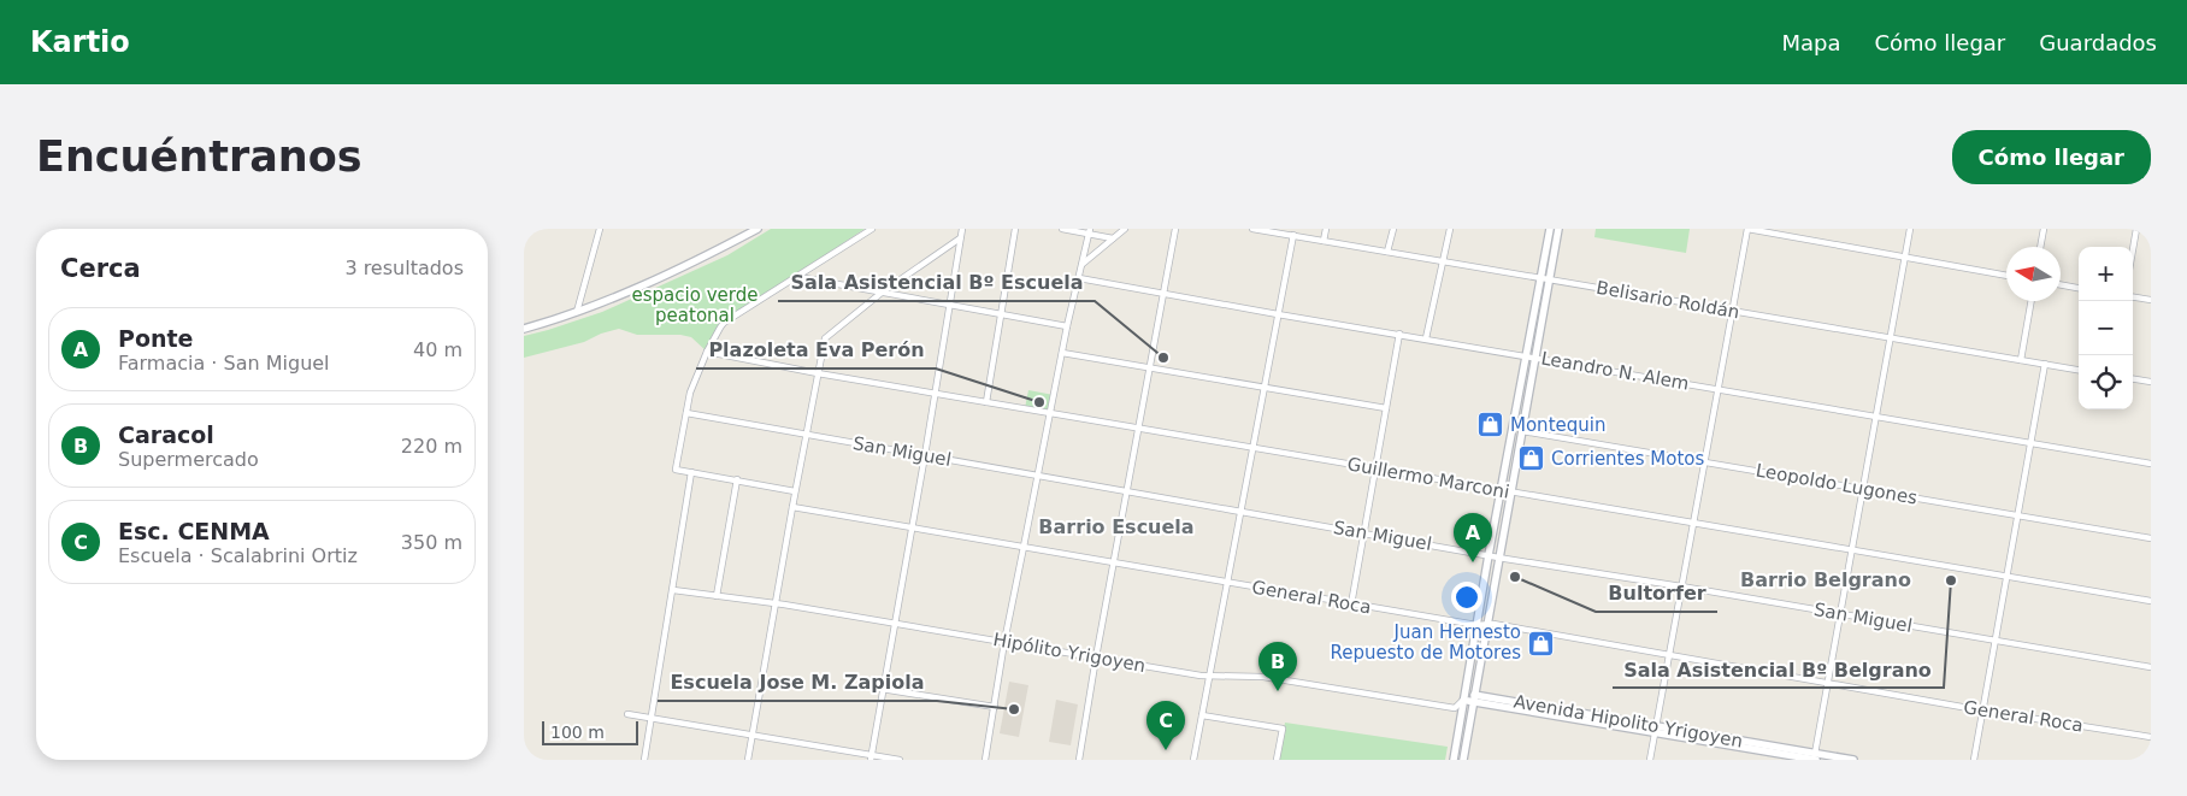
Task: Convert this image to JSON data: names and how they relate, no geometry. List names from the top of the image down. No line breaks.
{"streets":{"main road":["Avenida Hipolito Yrigoyen"],"street":["Belisario Roldán","Leandro N. Alem","San Miguel","Guillermo Marconi","Leopoldo Lugones","General Roca","Hipólito Yrigoyen"]},"crossings":[["Hipólito Yrigoyen","Avenida Hipolito Yrigoyen"]],"districts":["Barrio Escuela","Barrio Belgrano"],"parks":["espacio verde peatonal"],"places":{"other":["Sala Asistencial Bº Escuela","Plazoleta Eva Perón","Bultorfer","Sala Asistencial Bº Belgrano","Escuela Jose M. Zapiola"],"shop":["Montequin","Corrientes Motos","Juan Hernesto Repuesto de Motores"]},"scale_bar":"100 m","north":"left","page":{"header":"Kartio","nav":["Mapa","Cómo llegar","Guardados"],"buttons":"Cómo llegar","title":"Encuéntranos","heading":["Cerca","3 resultados"],"map_buttons":["+","−"],"list":[{"mark":"A","name":"Ponte","note":"Farmacia · San Miguel","value":"40 m"},{"mark":"B","name":"Caracol","note":"Supermercado","value":"220 m"},{"mark":"C","name":"Esc. CENMA","note":"Escuela · Scalabrini Ortiz","value":"350 m"}],"pins":["A","B","C"],"scale":"100 m"}}
